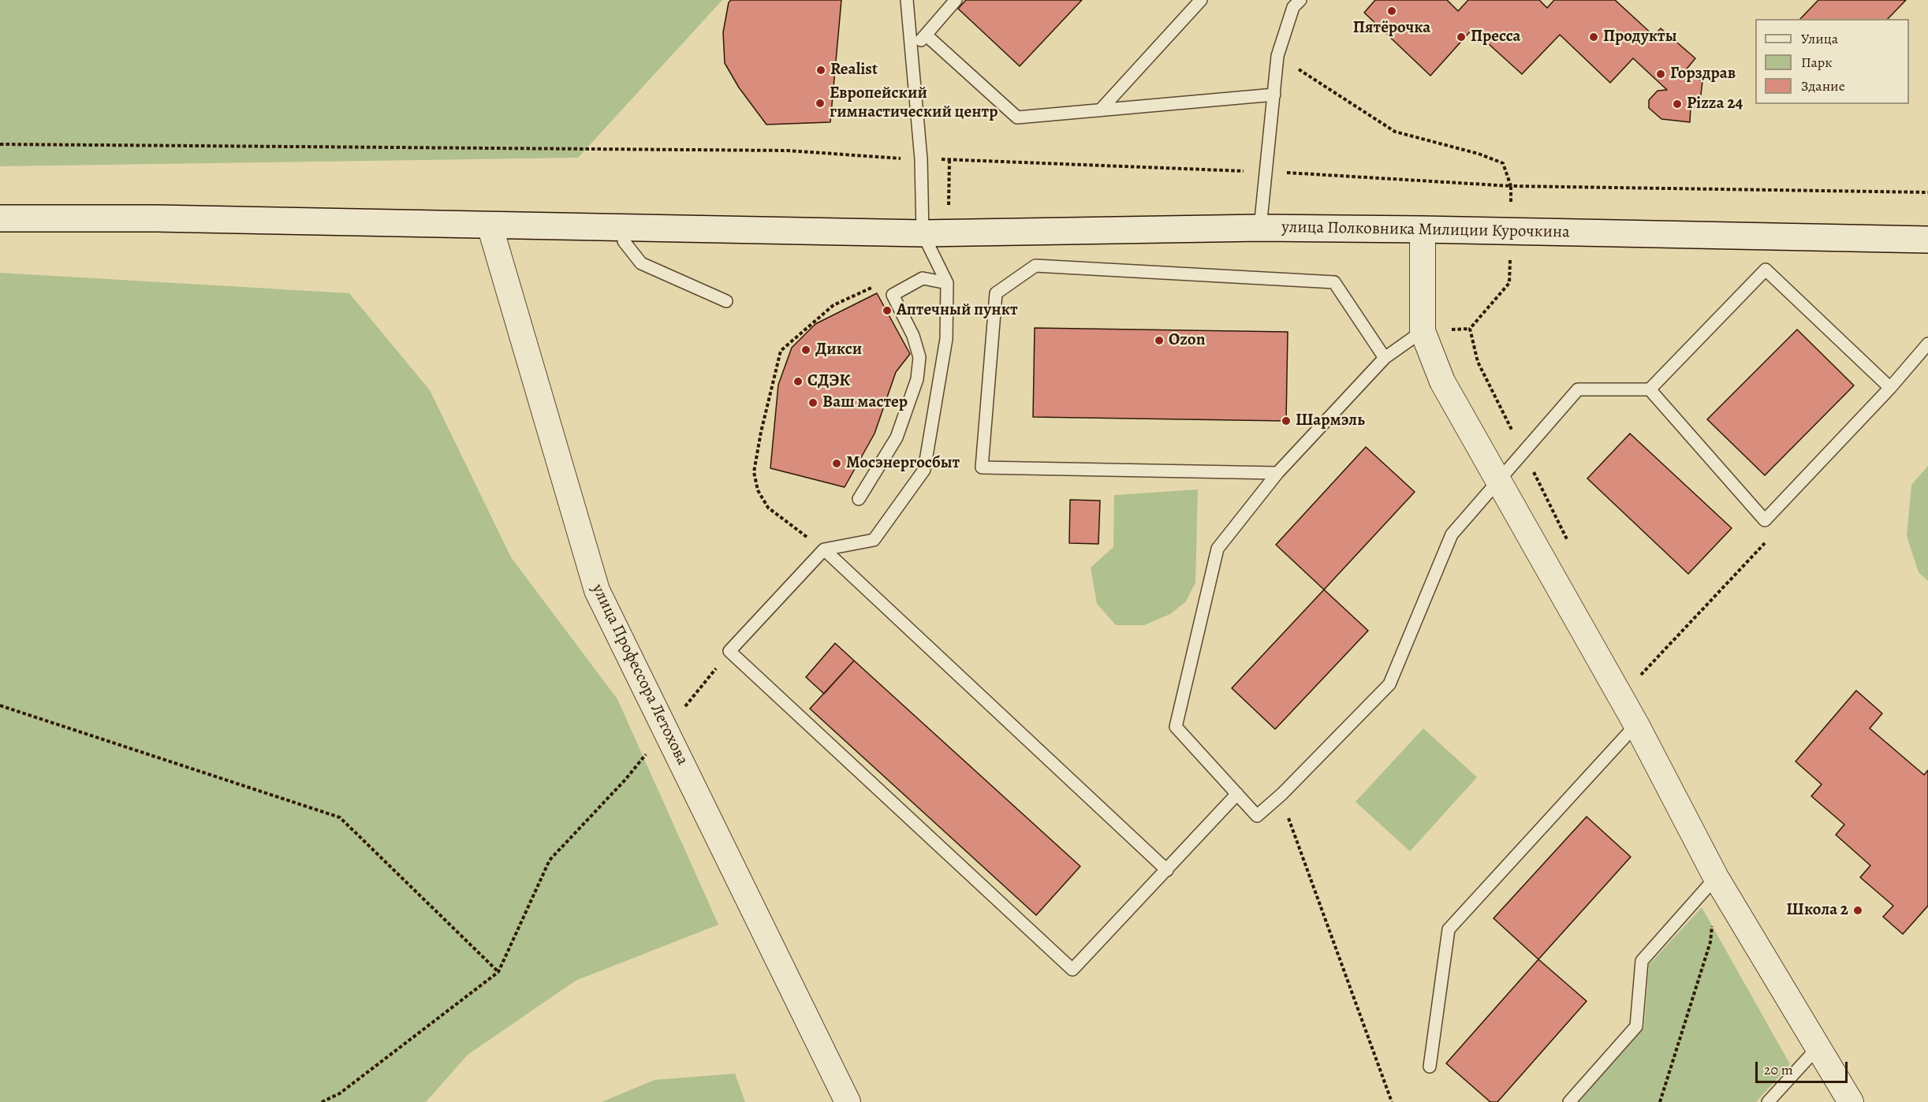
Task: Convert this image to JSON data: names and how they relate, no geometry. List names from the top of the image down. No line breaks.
{"streets":{"street":["улица Полковника Милиции Курочкина","улица Профессора Летохова"]},"crossings":[["улица Полковника Милиции Курочкина","улица Профессора Летохова"]],"places":["Пятёрочка","Пресса","Продукты","Realist","Горздрав","Европейский гимнастический центр","Pizza 24","Аптечный пункт","Ozon","Дикси","СДЭК","Ваш мастер","Шармэль","Мосэнергосбыт","Школа 2"],"legend":["Улица","Парк","Здание"],"scale_bar":"20 m"}
